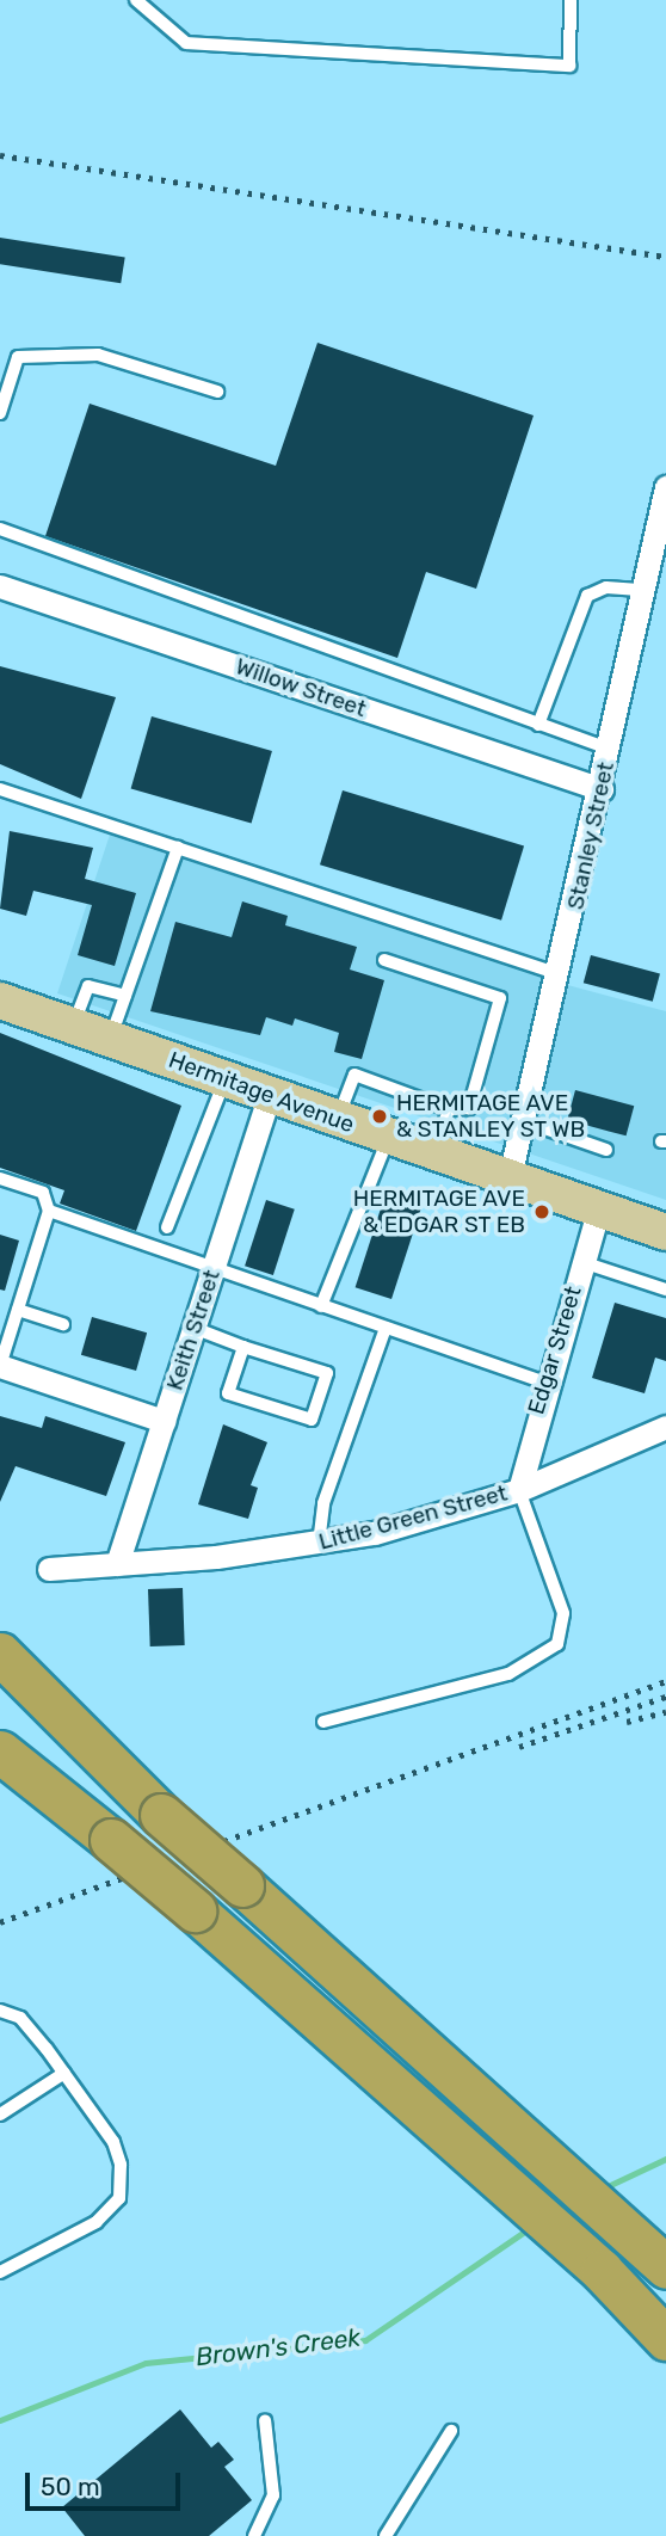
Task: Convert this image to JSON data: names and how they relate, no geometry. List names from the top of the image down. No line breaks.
{"streets":{"main road":["Hermitage Avenue"],"street":["Willow Street","Stanley Street","Keith Street","Edgar Street","Little Green Street"]},"crossings":[["Willow Street","Stanley Street"],["Stanley Street","Hermitage Avenue"],["Hermitage Avenue","Keith Street"],["Hermitage Avenue","Edgar Street"],["Keith Street","Little Green Street"],["Edgar Street","Little Green Street"]],"water":["Brown's Creek"],"places":["HERMITAGE AVE & STANLEY ST WB","HERMITAGE AVE & EDGAR ST EB"],"scale_bar":"50 m"}
